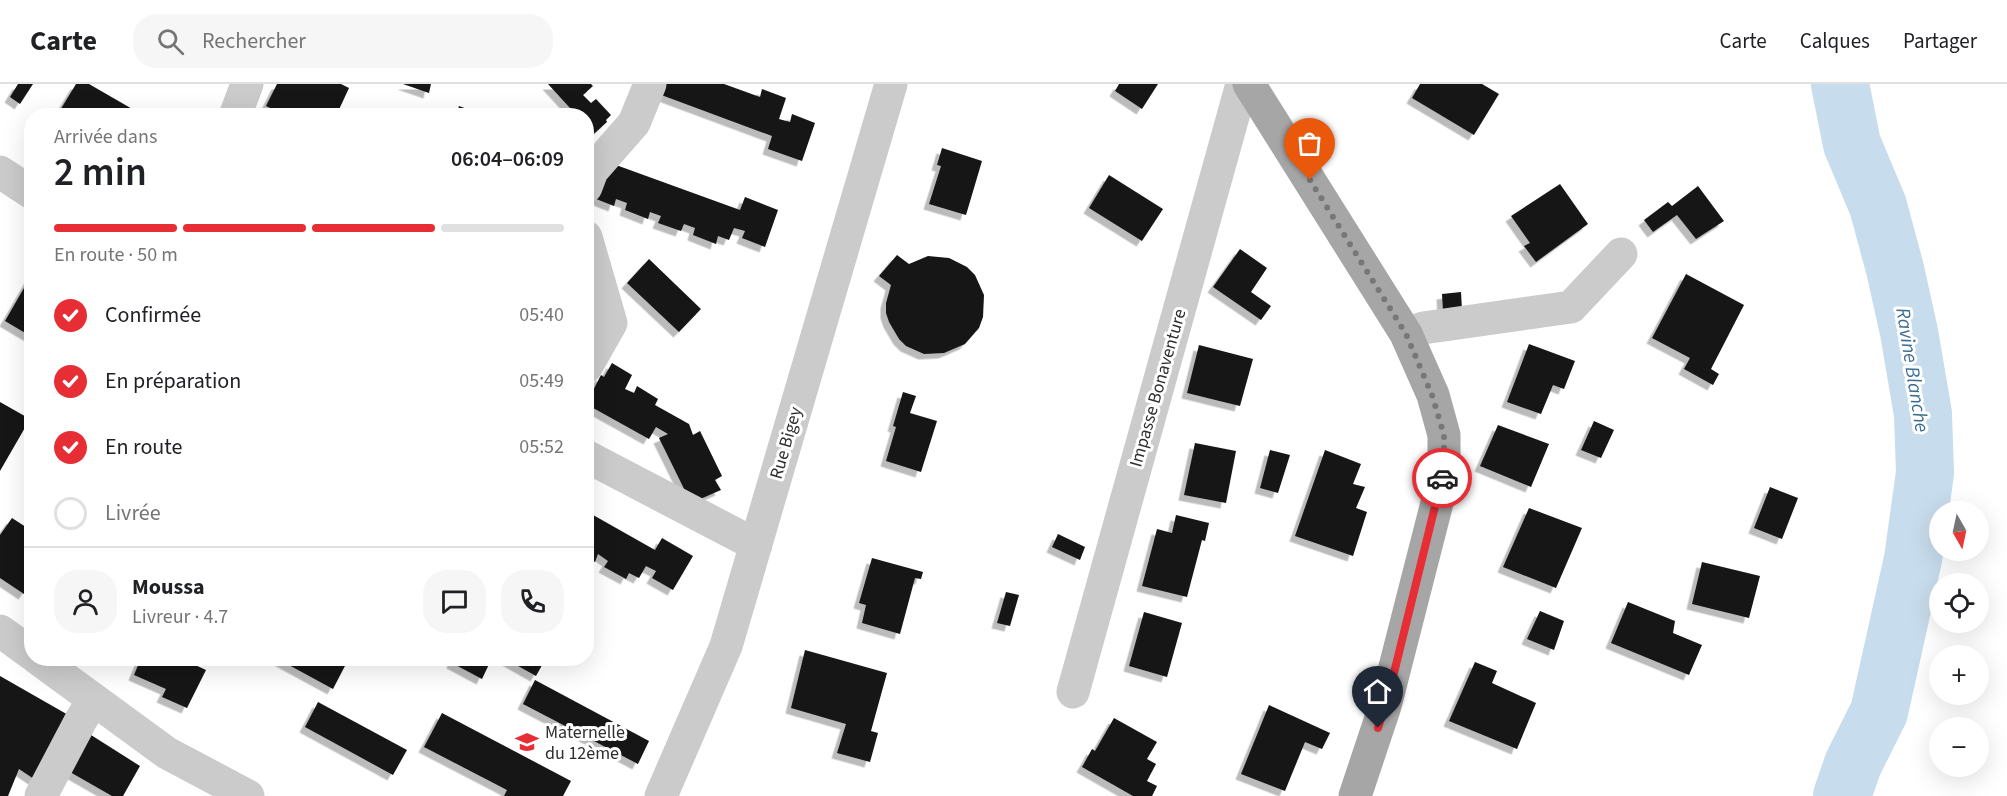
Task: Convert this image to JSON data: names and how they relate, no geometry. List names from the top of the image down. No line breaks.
{"streets":{"street":["Impasse Bonaventure","Rue Bigey"]},"water":["Ravine Blanche"],"places":{"school or university":["Maternelle du 12ème"]},"north":"bottom","page":{"header":"Carte","search":"Rechercher","nav":["Carte","Calques","Partager"],"heading":["2 min","Arrivée dans","06:04–06:09"],"panel":["Moussa","Livreur · 4.7"],"bar":"En route · 50 m","list":[["Confirmée","05:40"],["En préparation","05:49"],["En route","05:52"],"Livrée"],"map_buttons":["+","−"]}}
